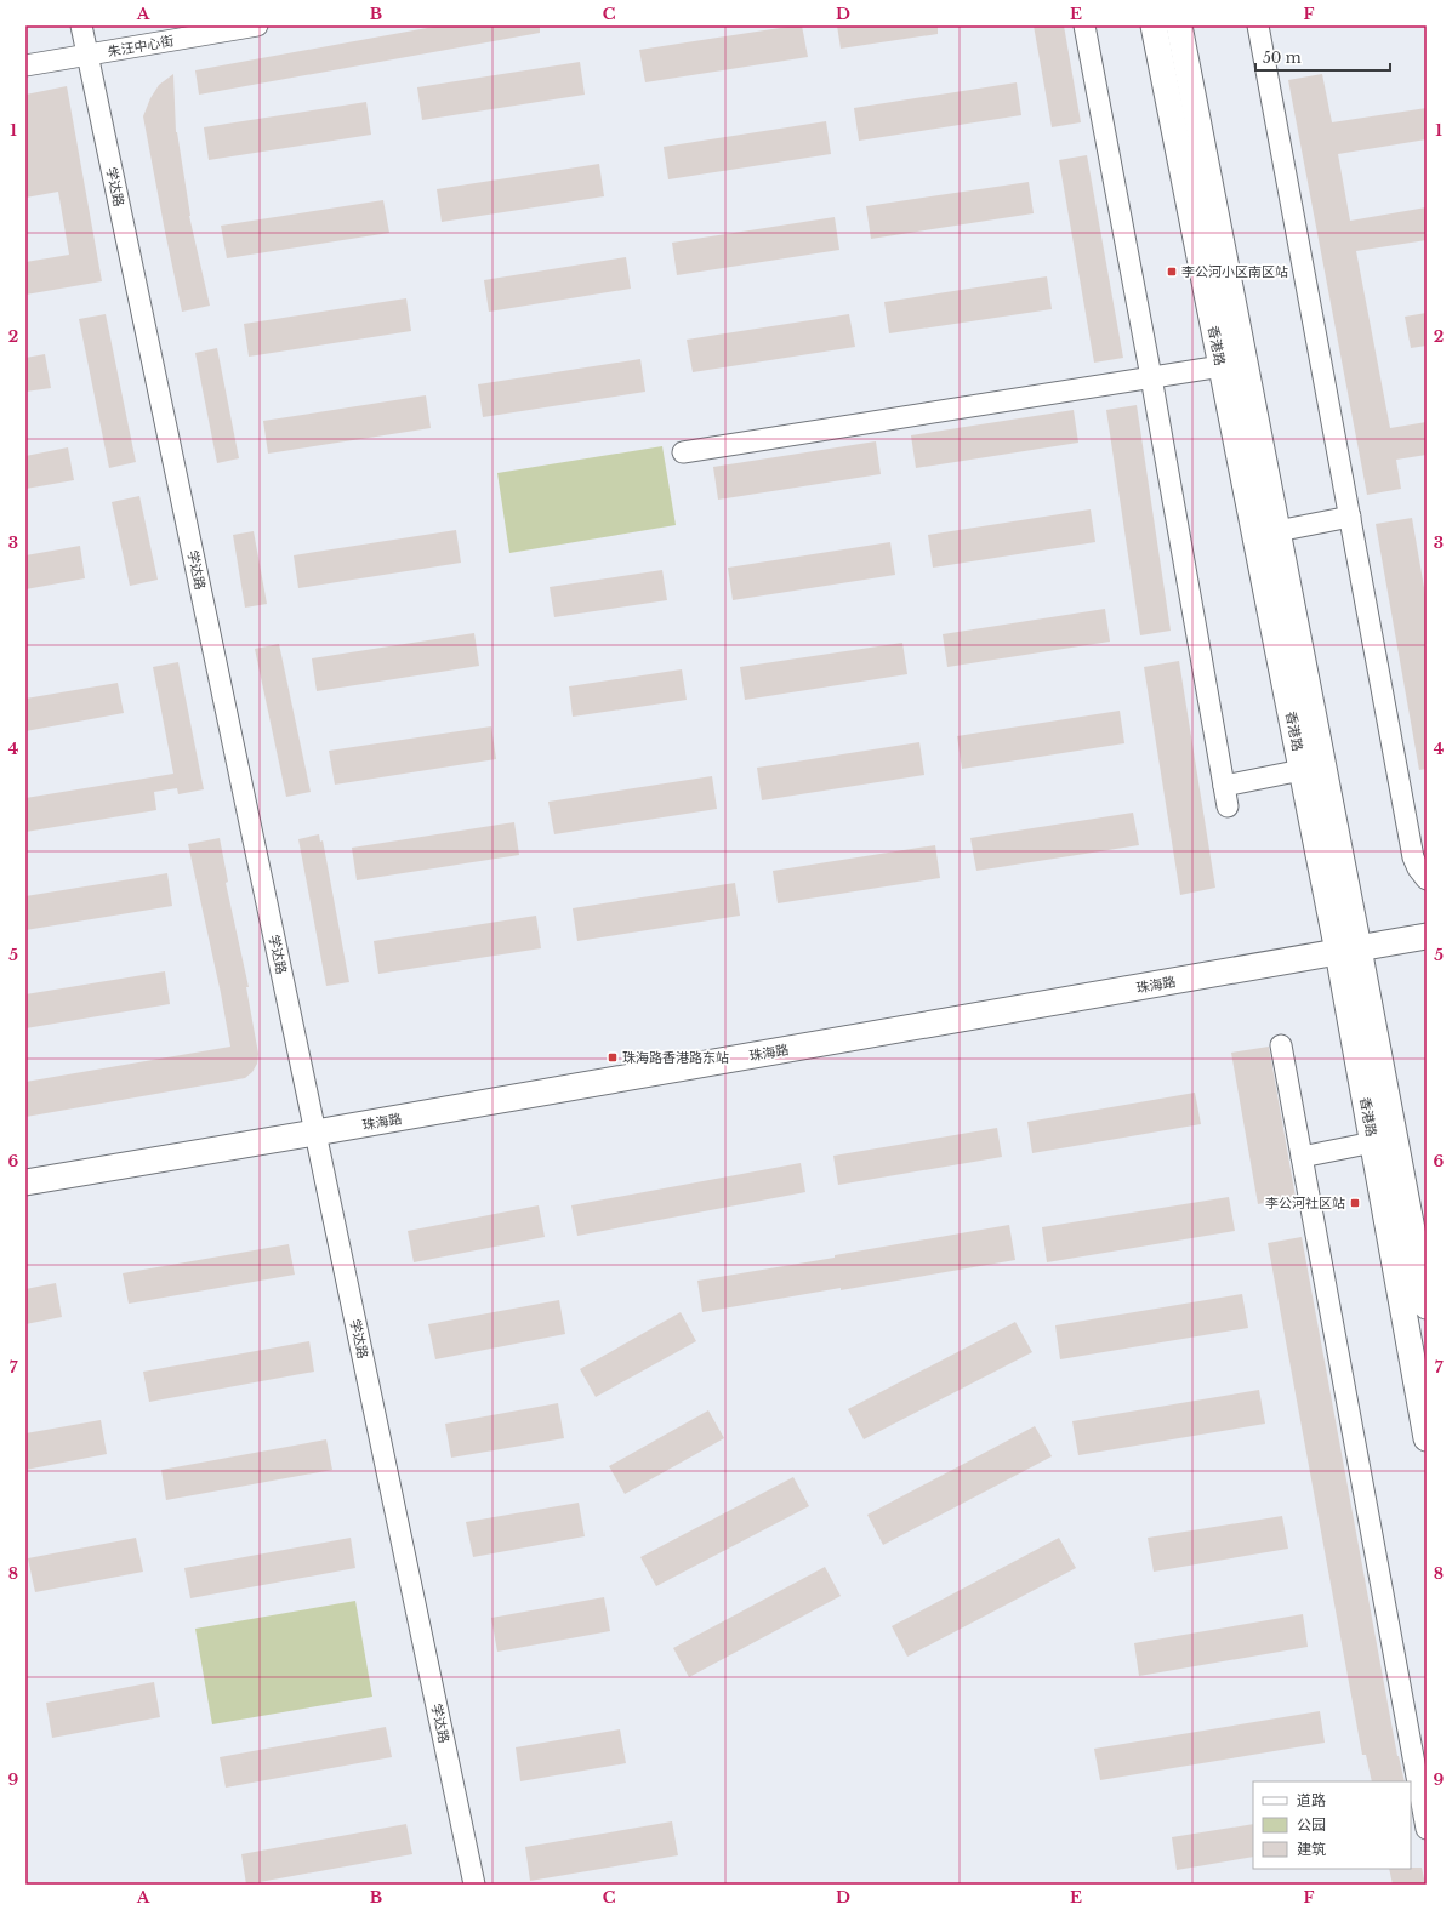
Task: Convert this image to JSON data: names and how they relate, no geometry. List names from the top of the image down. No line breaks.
{"streets":{"main road":["香港路","珠海路"],"street":["朱汪中心街","学达路"]},"crossings":[["朱汪中心街","学达路"],["学达路","珠海路"],["香港路","珠海路"]],"places":{"transit":["李公河小区南区站","珠海路香港路东站","李公河社区站"]},"legend":["道路","公园","建筑"],"scale_bar":"50 m","grid":{"columns":["A","B","C","D","E","F"],"rows":["1","2","3","4","5","6","7","8","9"]}}
